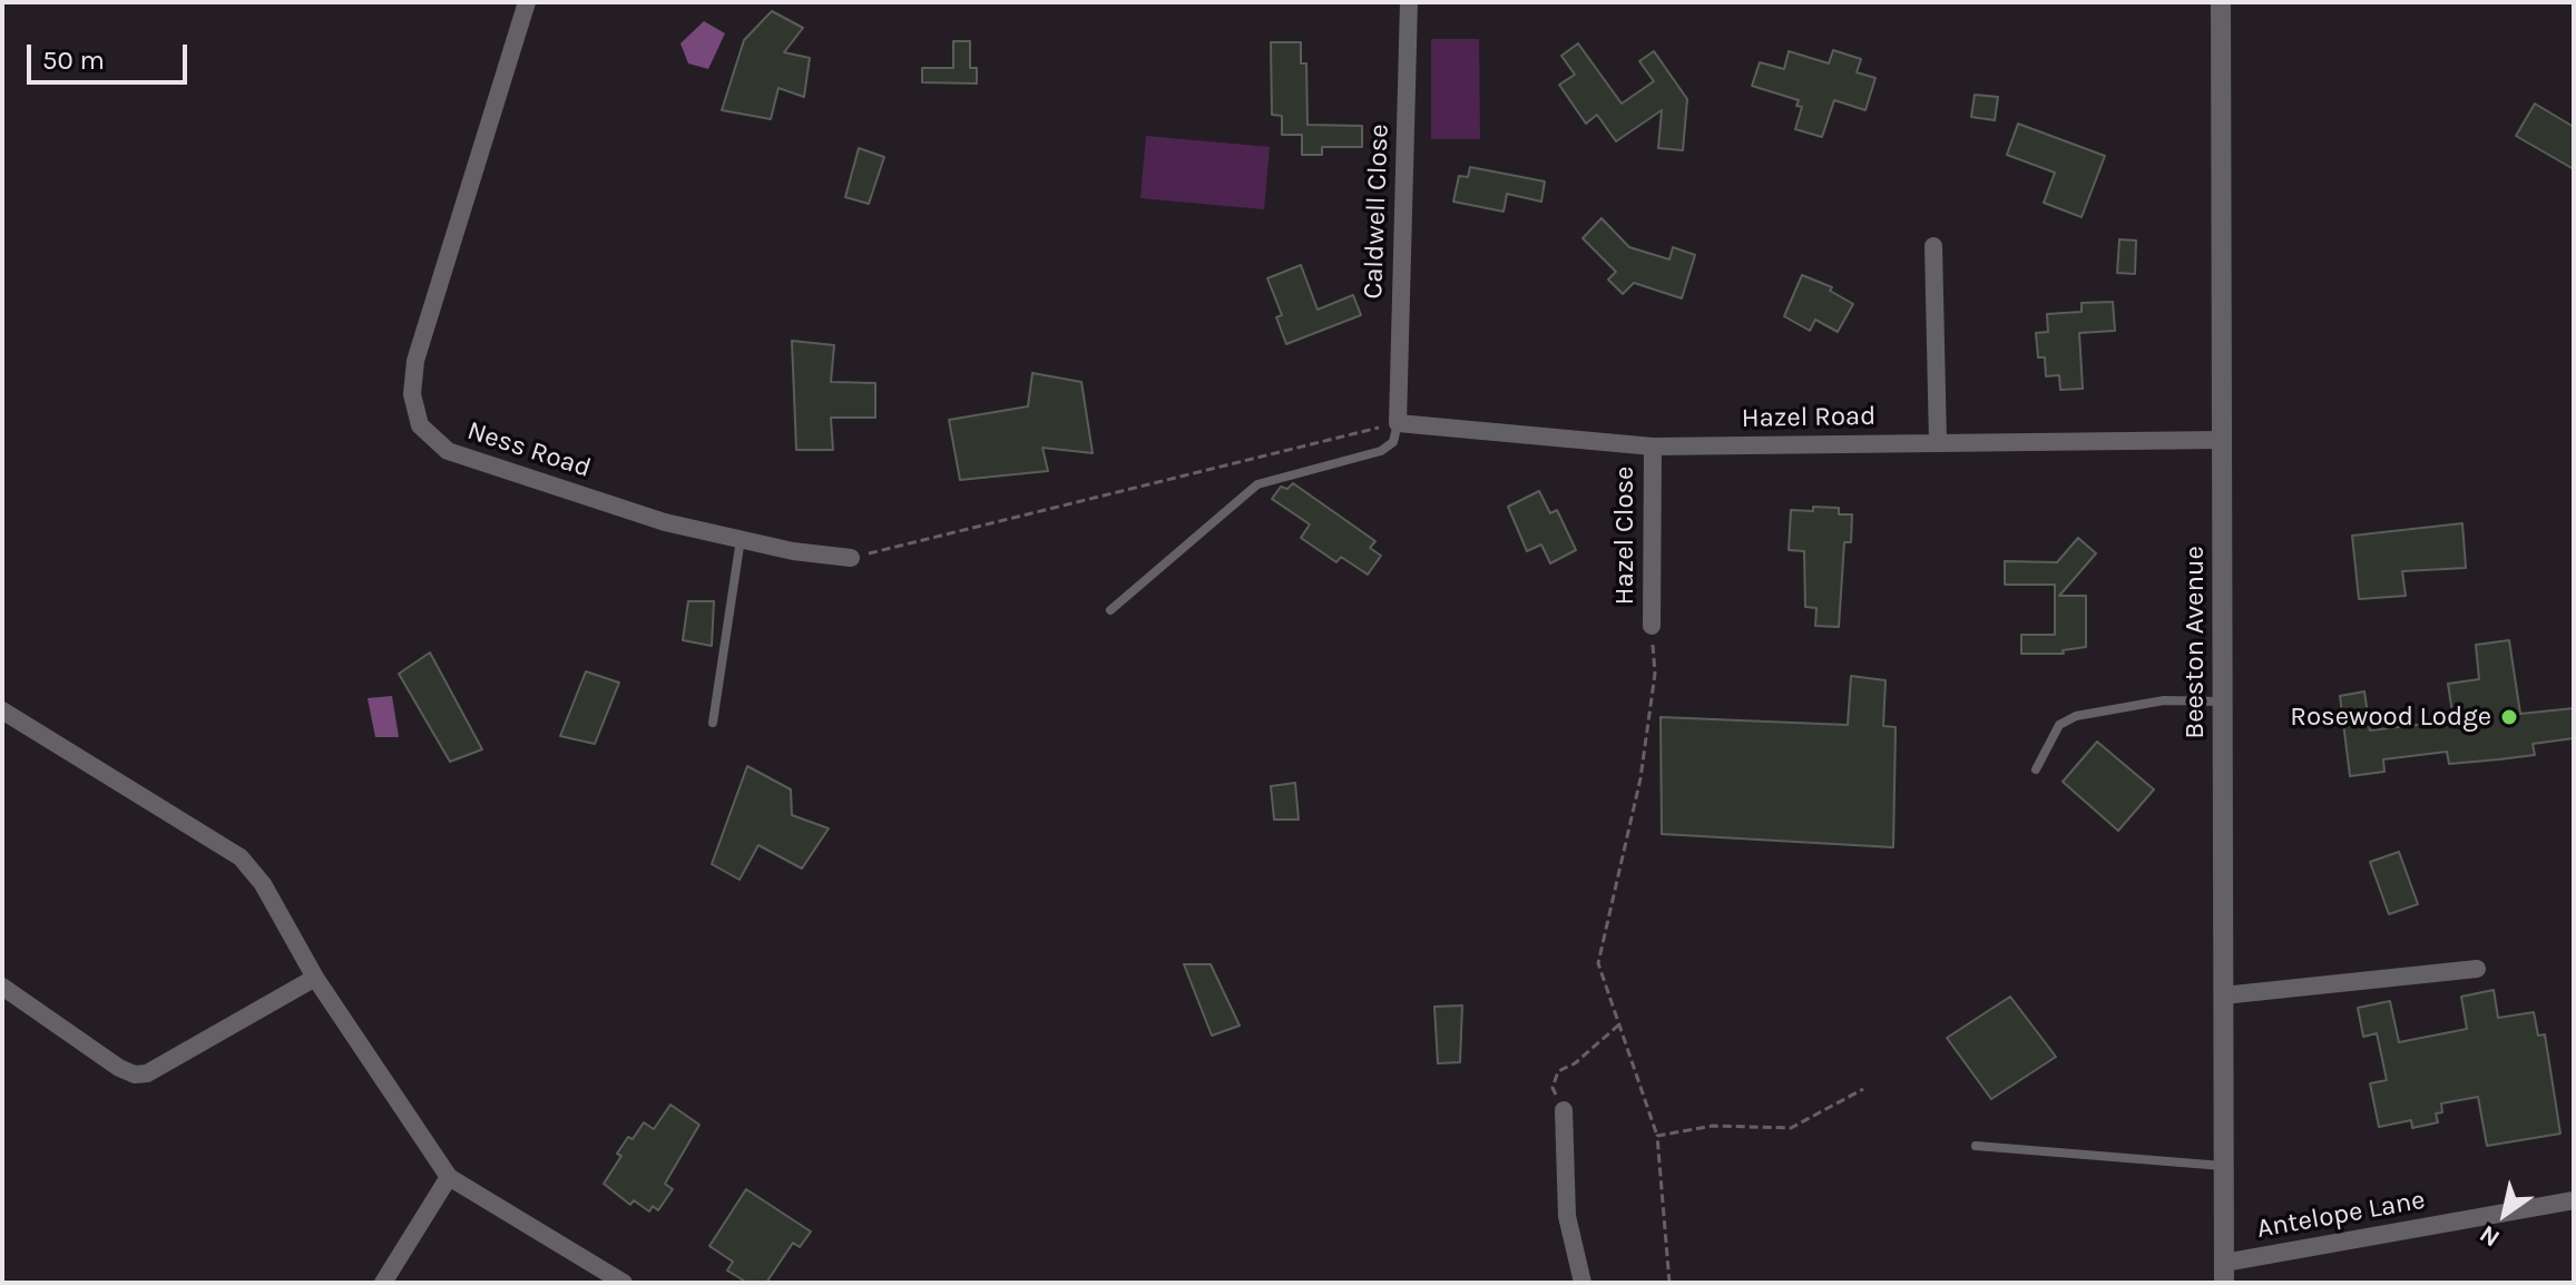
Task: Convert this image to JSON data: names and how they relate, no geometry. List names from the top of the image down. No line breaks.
{"streets":{"street":["Caldwell Close","Hazel Road","Ness Road","Hazel Close","Beeston Avenue","Antelope Lane"]},"crossings":[["Caldwell Close","Hazel Road"],["Hazel Road","Hazel Close"],["Hazel Road","Beeston Avenue"],["Beeston Avenue","Antelope Lane"]],"places":["Rosewood Lodge"],"scale_bar":"50 m","north":"bottom left"}
